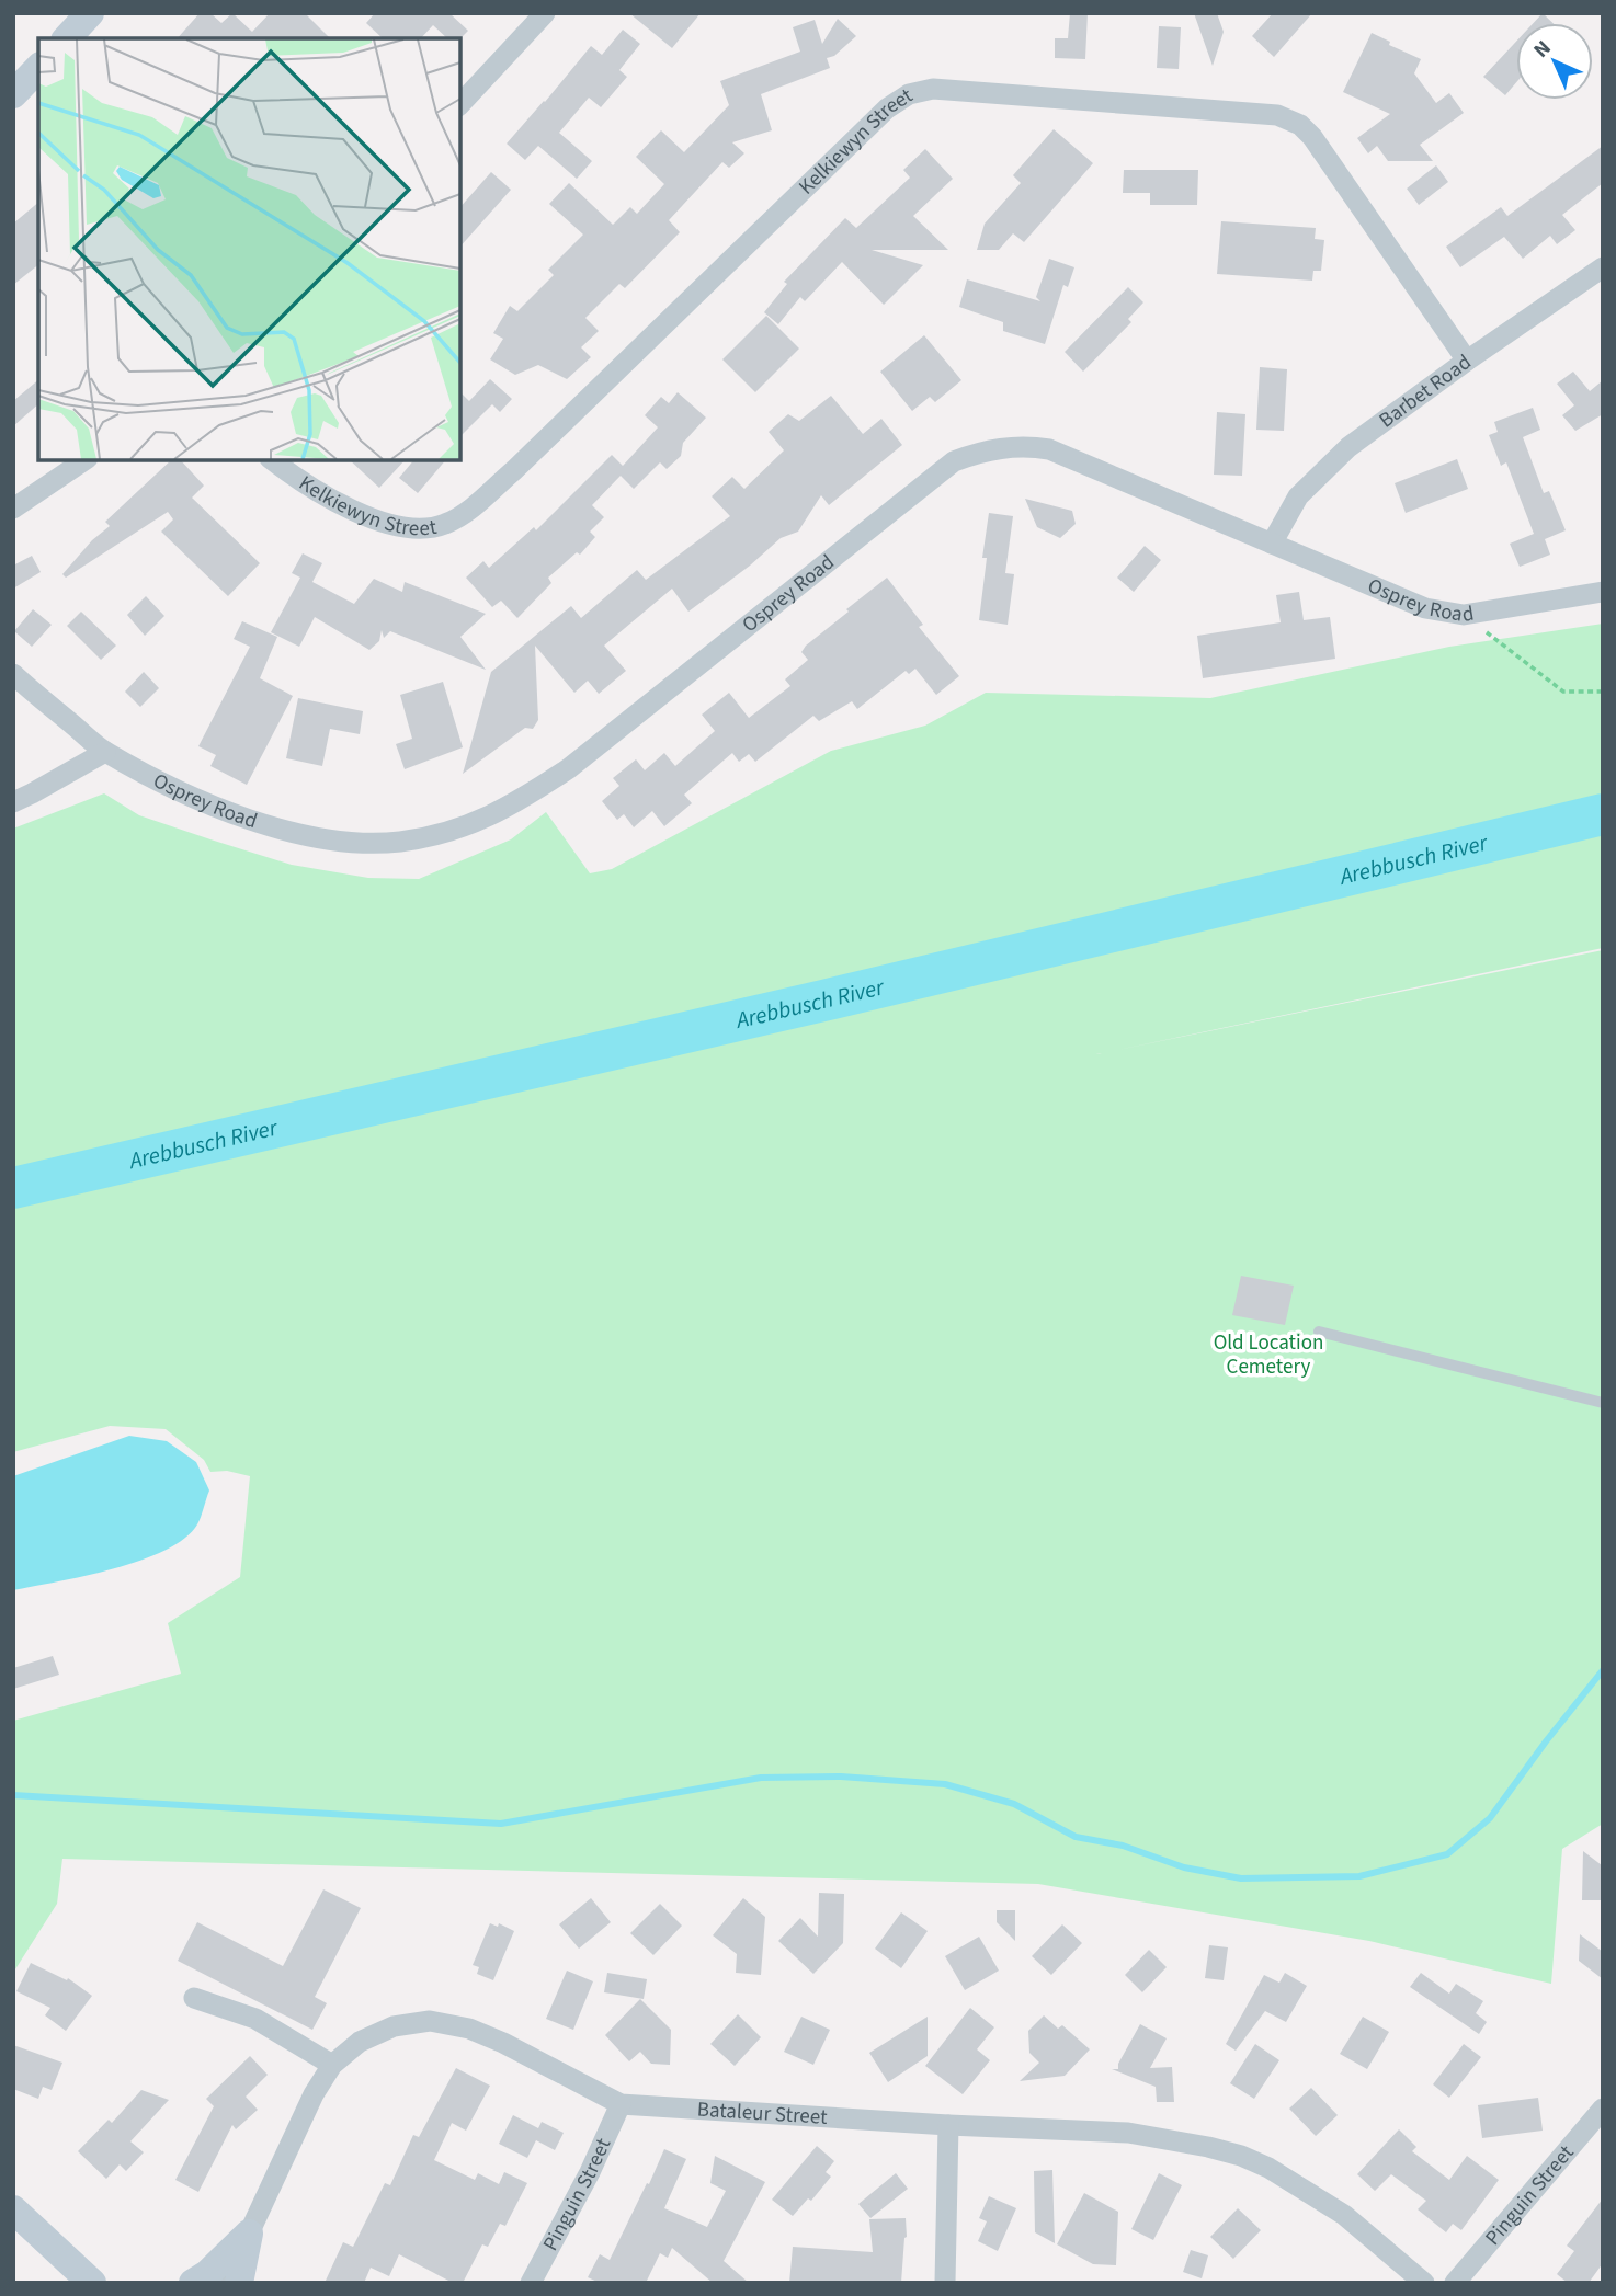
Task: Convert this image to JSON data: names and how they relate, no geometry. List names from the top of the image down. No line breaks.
{"streets":{"street":["Kelkiewyn Street","Barbet Road","Osprey Road","Bataleur Street","Pinguin Street"]},"crossings":[["Kelkiewyn Street","Barbet Road"],["Barbet Road","Osprey Road"],["Bataleur Street","Pinguin Street"]],"water":["Arebbusch River"],"parks":["Old Location Cemetery"],"north":"top left"}
